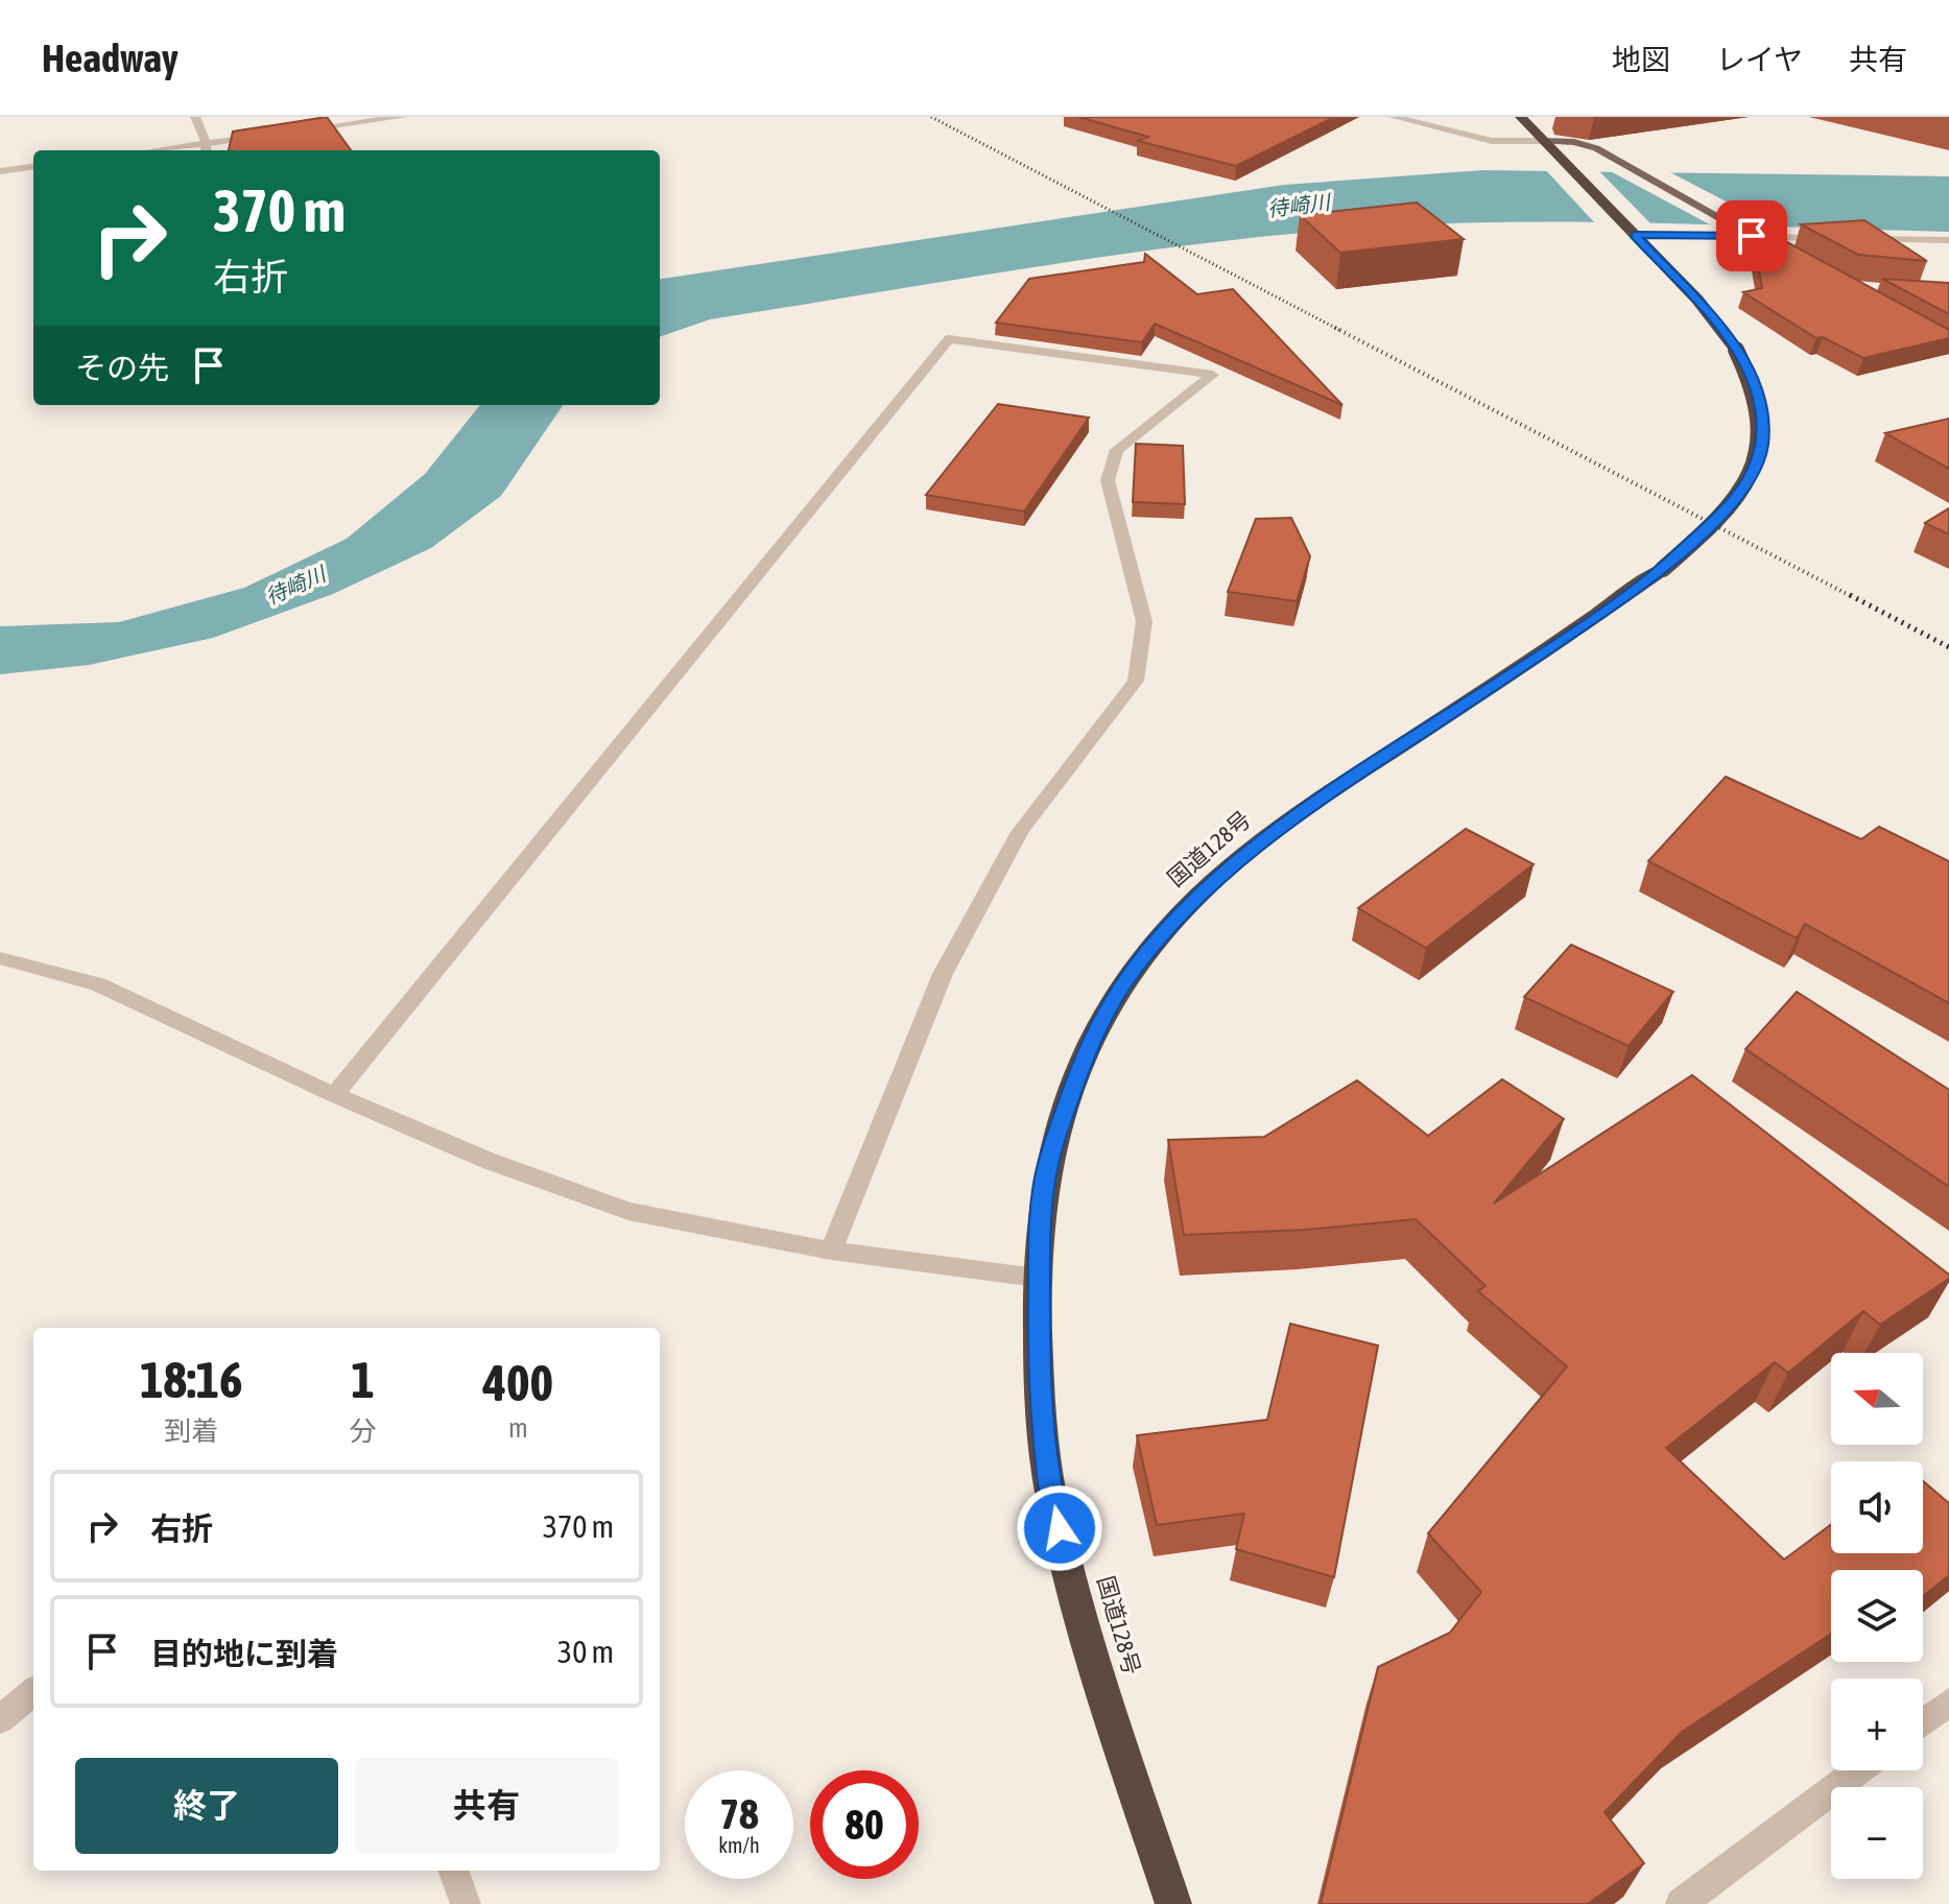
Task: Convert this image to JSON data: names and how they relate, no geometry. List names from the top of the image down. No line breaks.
{"streets":{"highway":["国道128号"]},"water":["待崎川"],"north":"left","page":{"header":"Headway","nav":["地図","レイヤ","共有"],"turn":["370 m","右折"],"then":"その先","eta":["18:16","到着","1","分","400","m"],"map_buttons":["+","−"],"list":[{"name":"右折","value":"370 m"},{"name":"目的地に到着","value":"30 m"}],"buttons":["終了","共有"],"speed":"78 km/h","limit":"80"}}
